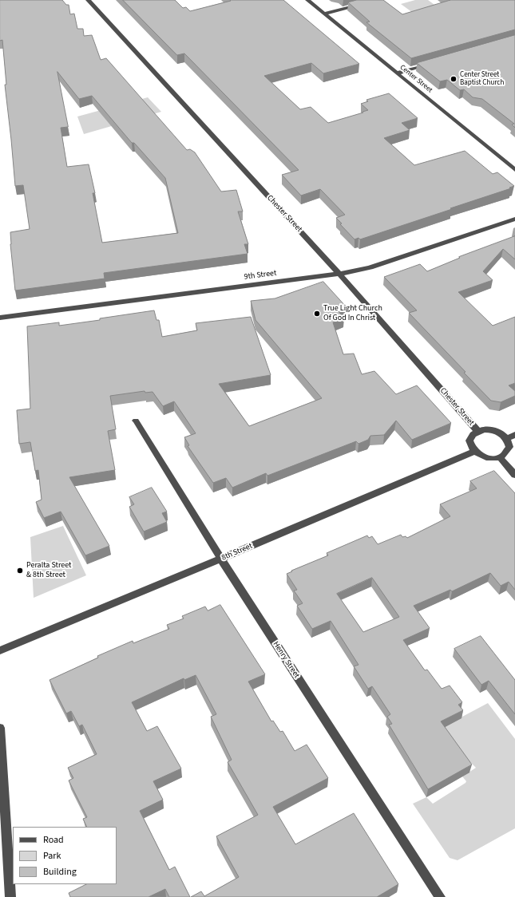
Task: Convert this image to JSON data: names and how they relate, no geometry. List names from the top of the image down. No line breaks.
{"streets":{"street":["Center Street","Chester Street","9th Street","8th Street","Henry Street"]},"crossings":[["Chester Street","9th Street"],["Chester Street","8th Street"],["8th Street","Henry Street"]],"places":["Center Street Baptist Church","True Light Church Of God In Christ","Peralta Street & 8th Street"],"legend":["Road","Park","Building"]}
